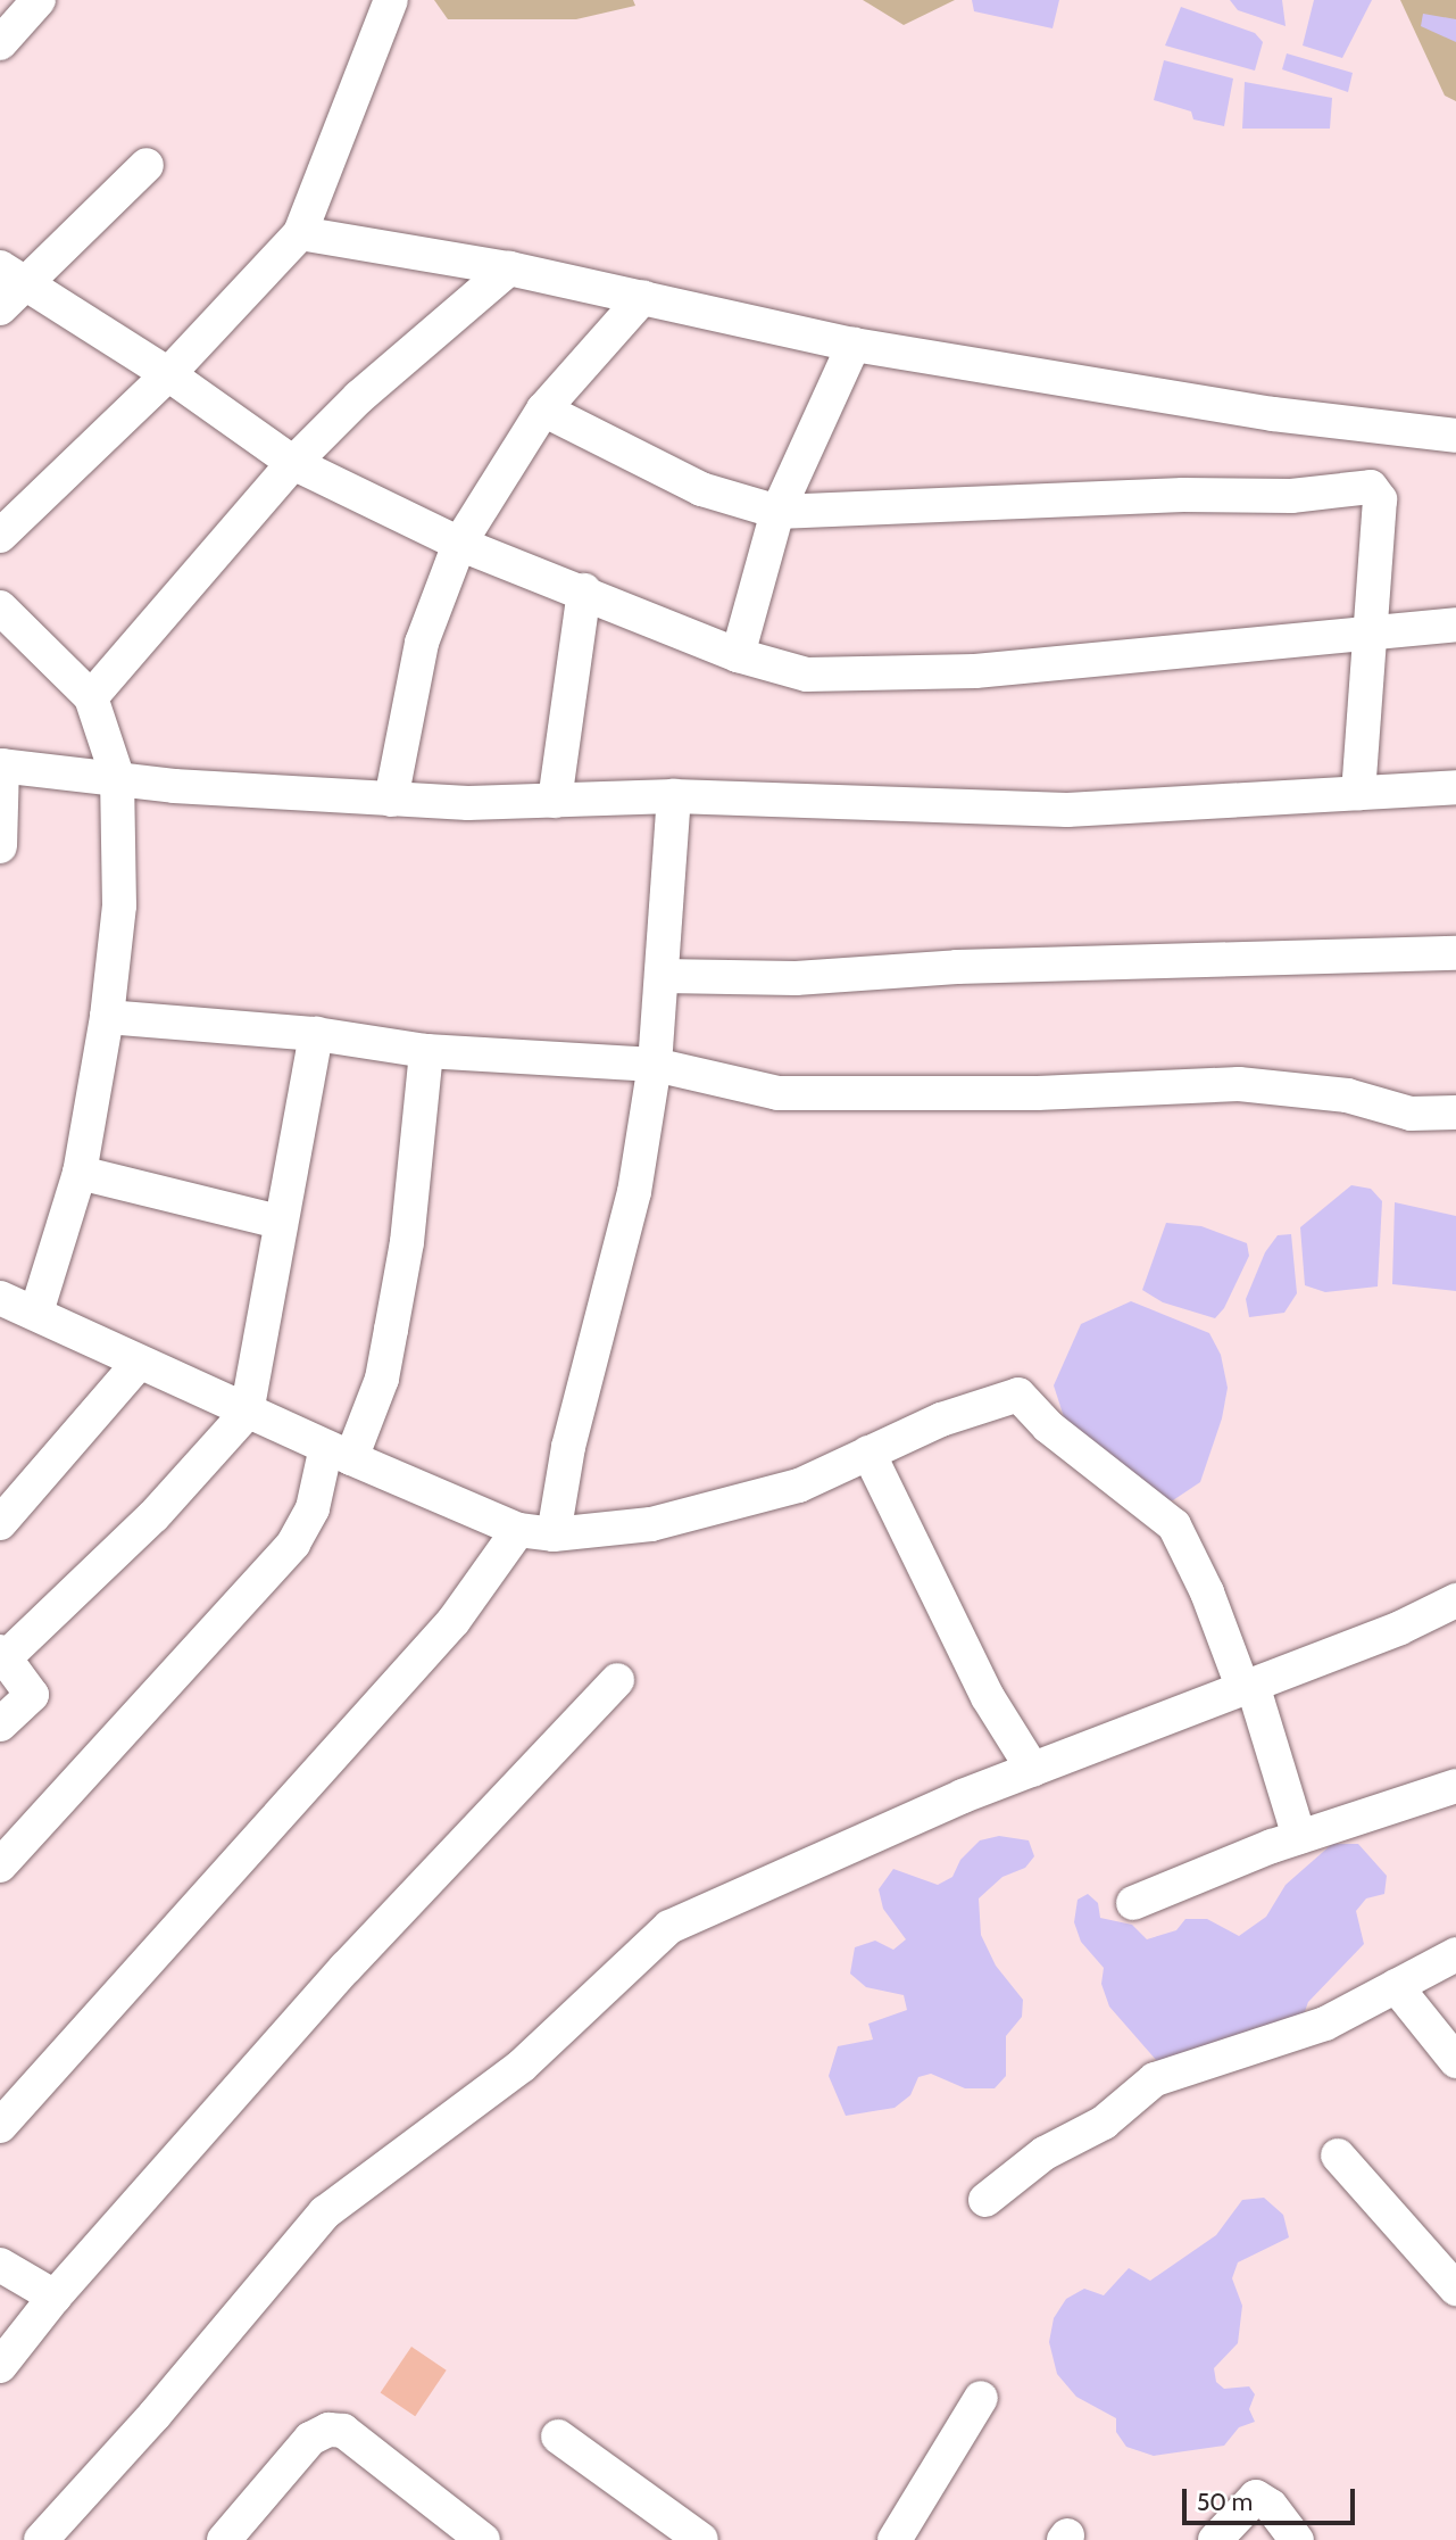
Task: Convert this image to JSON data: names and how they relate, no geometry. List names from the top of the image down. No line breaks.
{"scale_bar":"50 m"}
